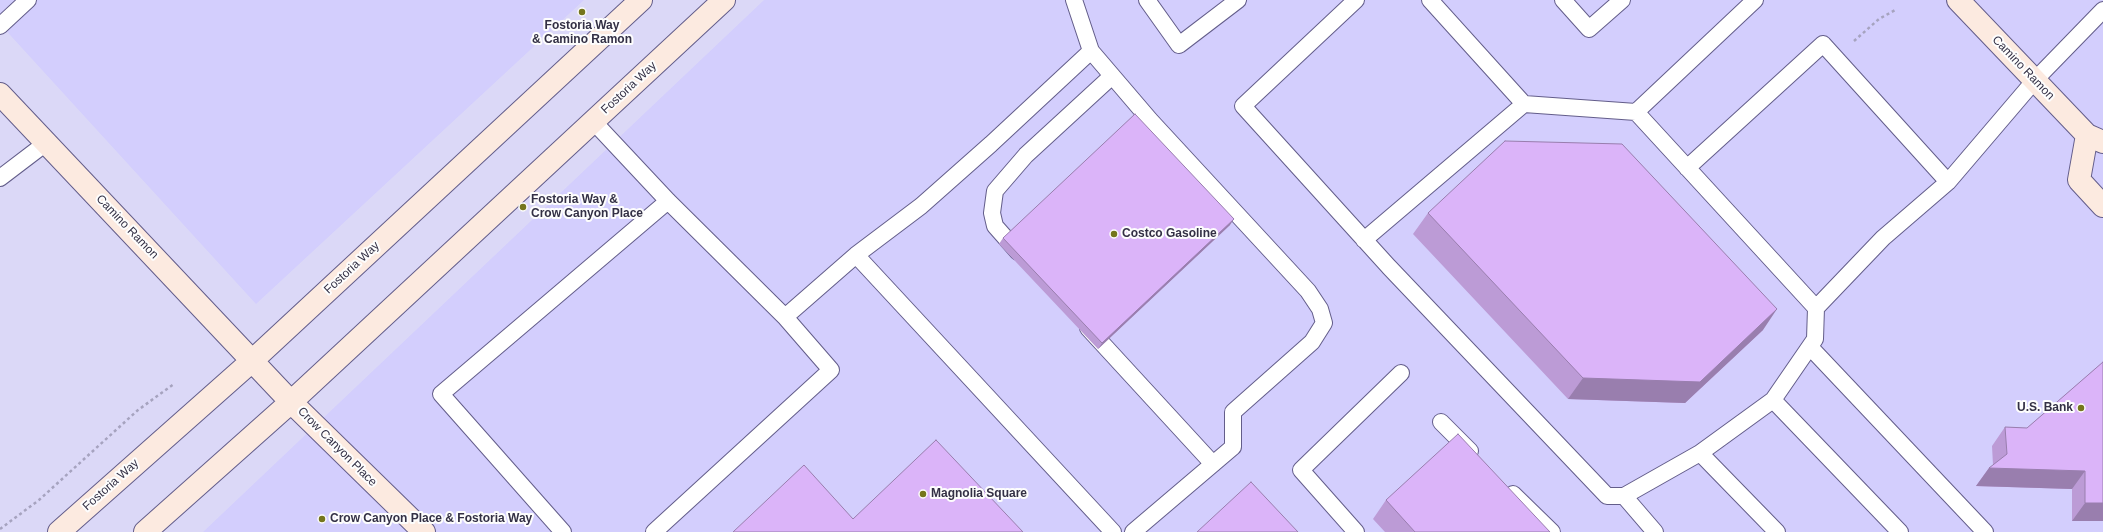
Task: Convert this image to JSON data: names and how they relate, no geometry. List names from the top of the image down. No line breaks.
{"streets":{"street":["Camino Ramon","Fostoria Way","Crow Canyon Place"]},"crossings":[["Camino Ramon","Fostoria Way"],["Camino Ramon","Crow Canyon Place"],["Fostoria Way","Crow Canyon Place"]],"places":["Fostoria Way & Camino Ramon","Fostoria Way & Crow Canyon Place","Costco Gasoline","U.S. Bank","Magnolia Square","Crow Canyon Place & Fostoria Way"]}
